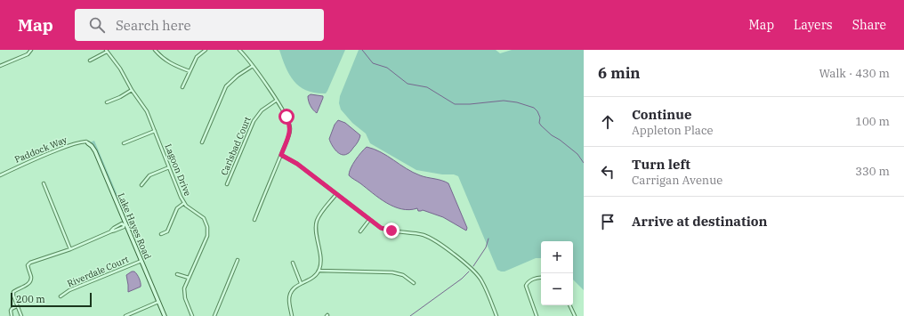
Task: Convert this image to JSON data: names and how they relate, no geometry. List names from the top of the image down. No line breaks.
{"streets":{"street":["Carlsbad Court","Paddock Way","Lagoon Drive","Lake Hayes Road","Riverdale Court"]},"crossings":[["Paddock Way","Lake Hayes Road"],["Lake Hayes Road","Riverdale Court"]],"scale_bar":"200 m","page":{"header":"Map","search":"Search here","nav":["Map","Layers","Share"],"heading":["6 min","Walk · 430 m"],"list":[["Continue","Appleton Place","100 m"],["Turn left","Carrigan Avenue","330 m"],"Arrive at destination"],"map_buttons":["+","−"],"scale":"200 m"}}
